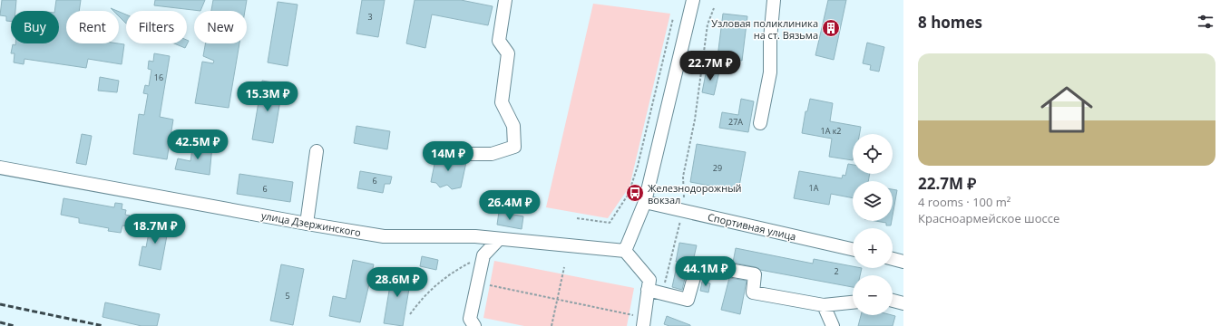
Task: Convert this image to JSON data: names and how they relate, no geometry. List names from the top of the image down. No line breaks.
{"streets":{"street":["улица Дзержинского","Спортивная улица"]},"places":{"building":["Узловая поликлиника на ст. Вязьма"],"bus stop":["Железнодорожный вокзал"]},"house_numbers":["3","16","27А","1А к2","29","6","1А","6","2","5"],"page":{"heading":"8 homes","chip":["Buy","Rent","Filters","New"],"list":[{"name":"22.7M ₽","note":"4 rooms · 100 m² · Красноармейское шоссе"}],"price":["22.7M ₽","15.3M ₽","42.5M ₽","14M ₽","26.4M ₽","18.7M ₽","44.1M ₽","28.6M ₽"],"map_buttons":["+","−"]}}
